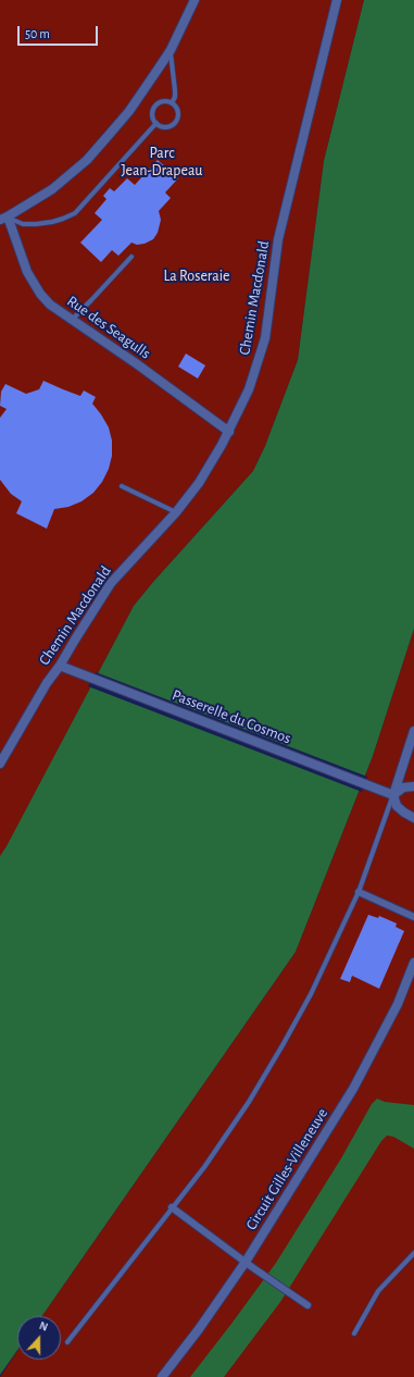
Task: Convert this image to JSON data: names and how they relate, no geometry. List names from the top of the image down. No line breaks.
{"streets":{"street":["Chemin Macdonald","Rue des Seagulls","Passerelle du Cosmos","Circuit Gilles-Villeneuve"]},"crossings":[["Chemin Macdonald","Rue des Seagulls"],["Chemin Macdonald","Passerelle du Cosmos"]],"parks":["Parc Jean-Drapeau","La Roseraie"],"scale_bar":"50 m","north":"top"}
